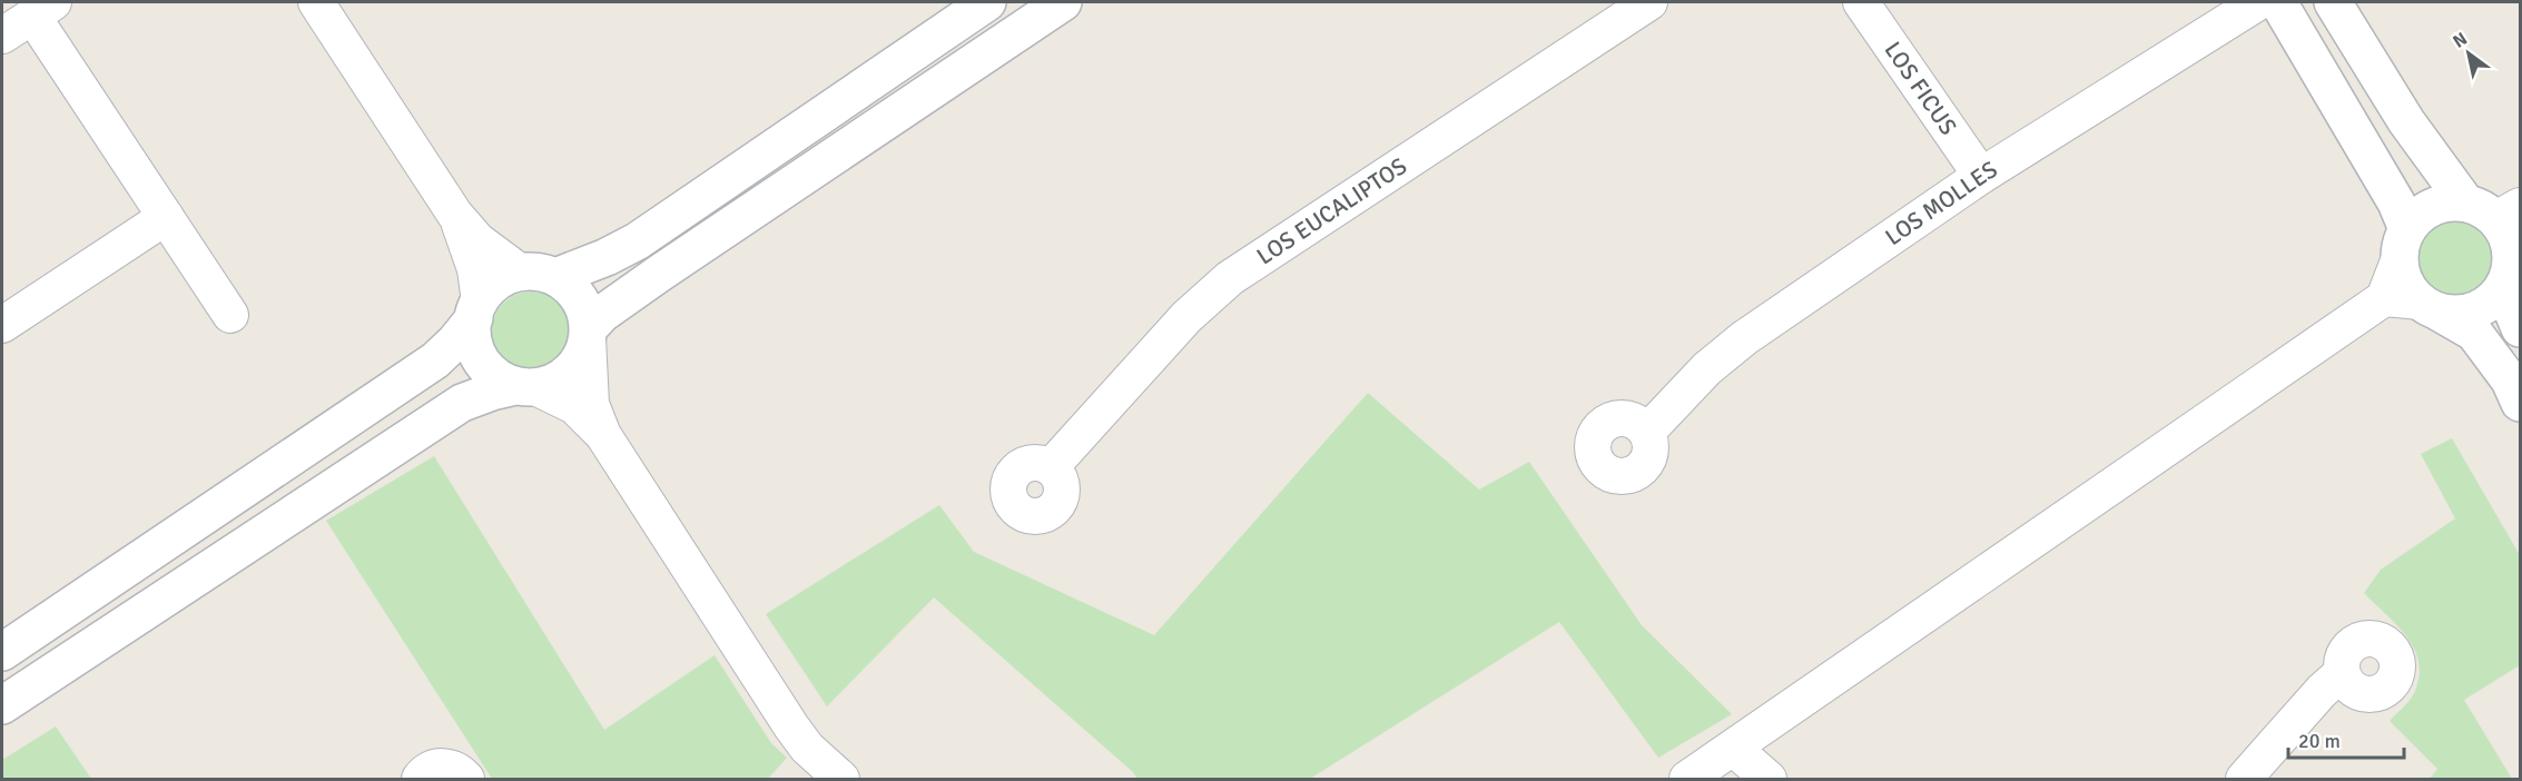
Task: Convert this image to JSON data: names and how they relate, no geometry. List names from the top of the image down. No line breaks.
{"streets":{"street":["LOS FICUS","LOS MOLLES","LOS EUCALIPTOS"]},"crossings":[["LOS FICUS","LOS MOLLES"]],"scale_bar":"20 m","north":"top left"}
